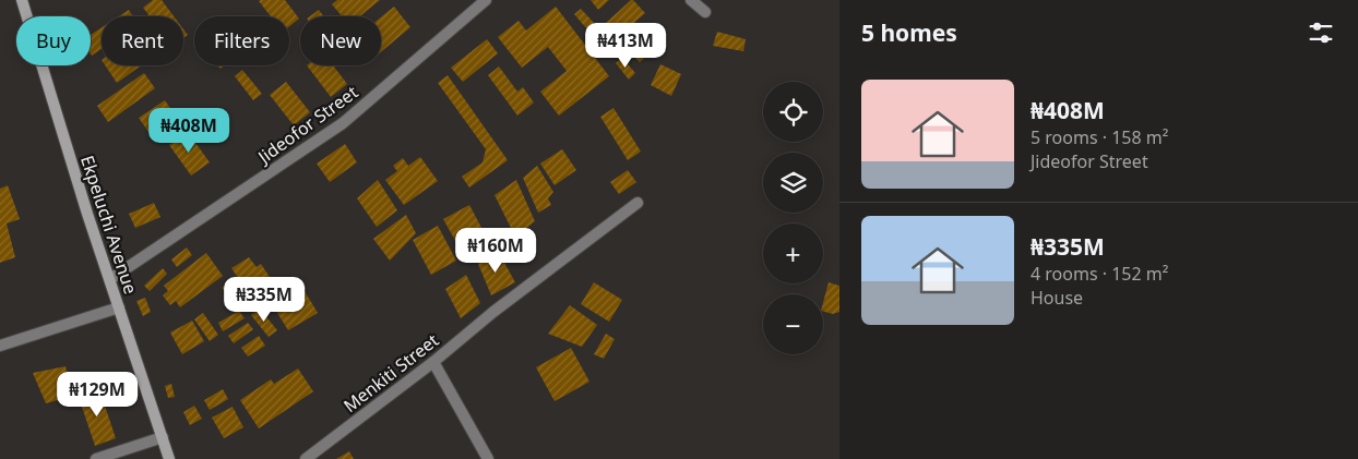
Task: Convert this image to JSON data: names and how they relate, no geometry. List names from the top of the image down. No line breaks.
{"streets":{"street":["Jideofor Street","Ekpeluchi Avenue","Menkiti Street"]},"crossings":[["Jideofor Street","Ekpeluchi Avenue"]],"page":{"heading":"5 homes","chip":["Buy","Rent","Filters","New"],"price":["₦413M","₦408M","₦160M","₦335M","₦129M"],"list":[{"name":"₦408M","note":"5 rooms · 158 m² · Jideofor Street"},{"name":"₦335M","note":"4 rooms · 152 m² · House"}],"map_buttons":["+","−"]}}
